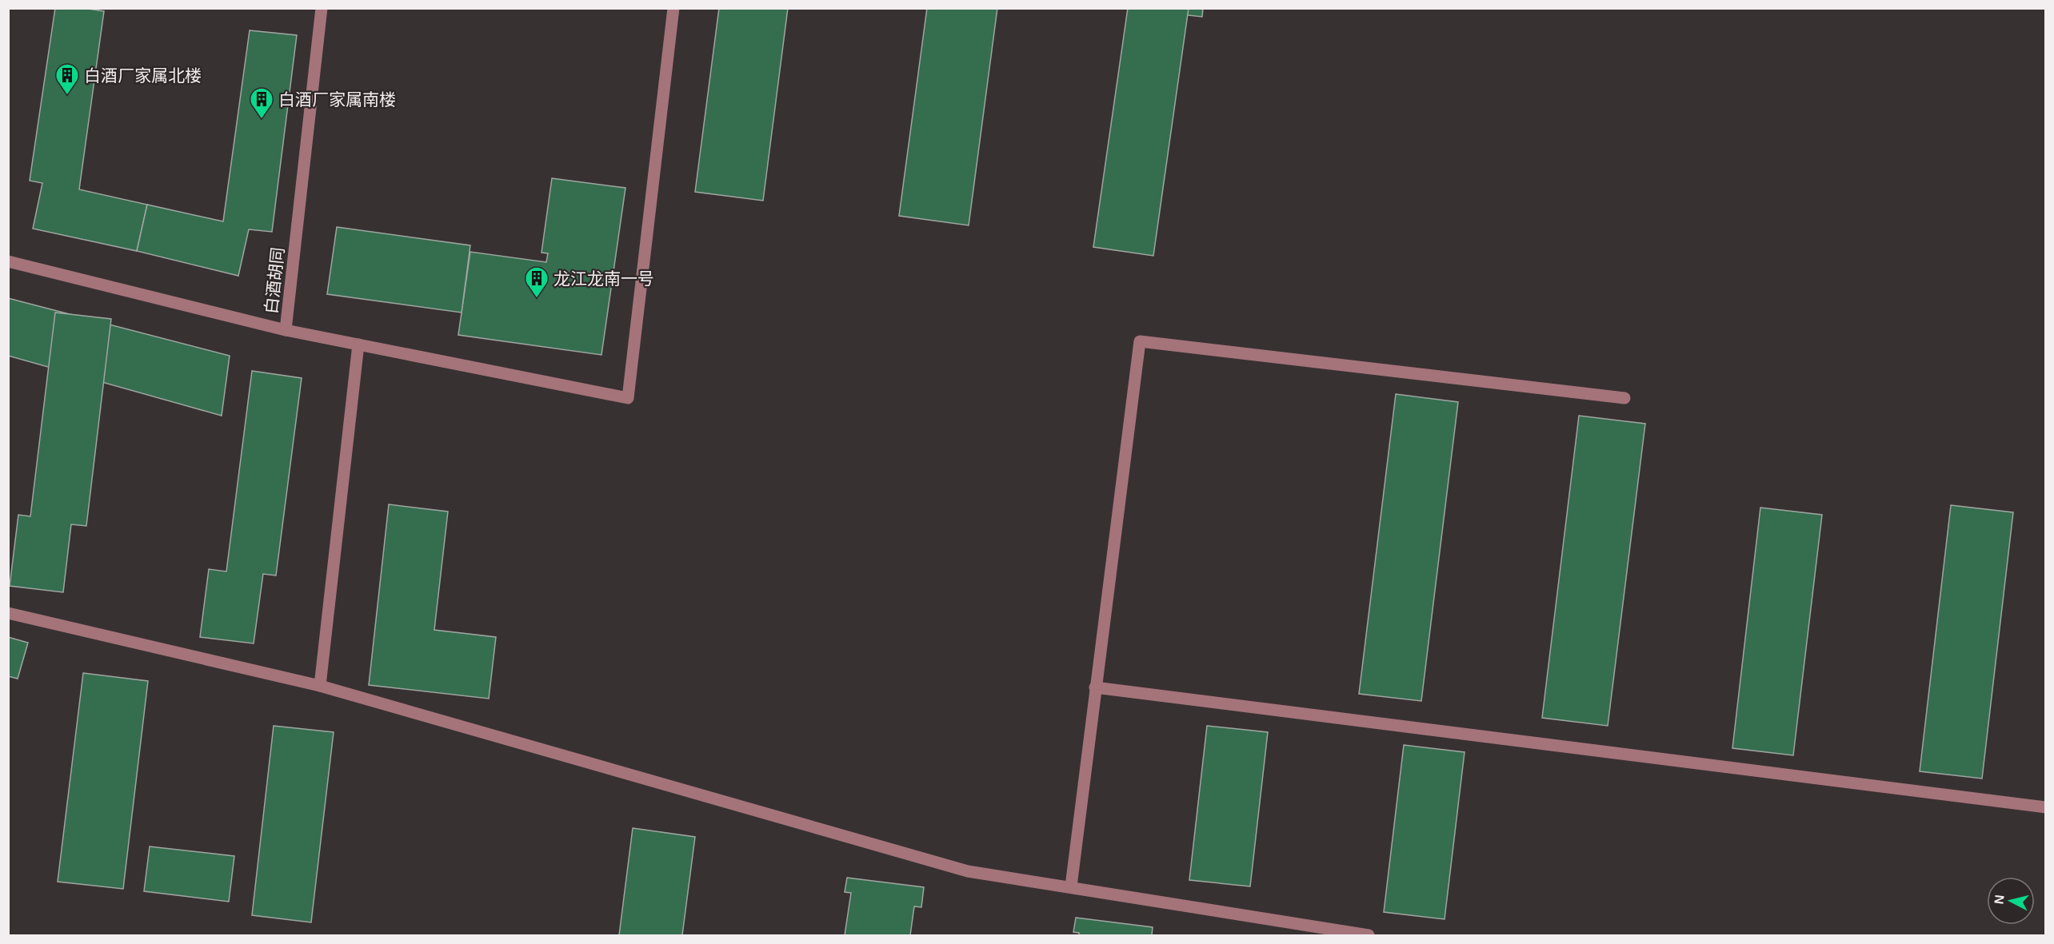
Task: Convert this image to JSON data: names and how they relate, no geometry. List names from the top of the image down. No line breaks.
{"streets":{"lane":["白酒胡同"]},"places":{"building":["白酒厂家属北楼","白酒厂家属南楼","龙江龙南一号"]},"north":"left"}
